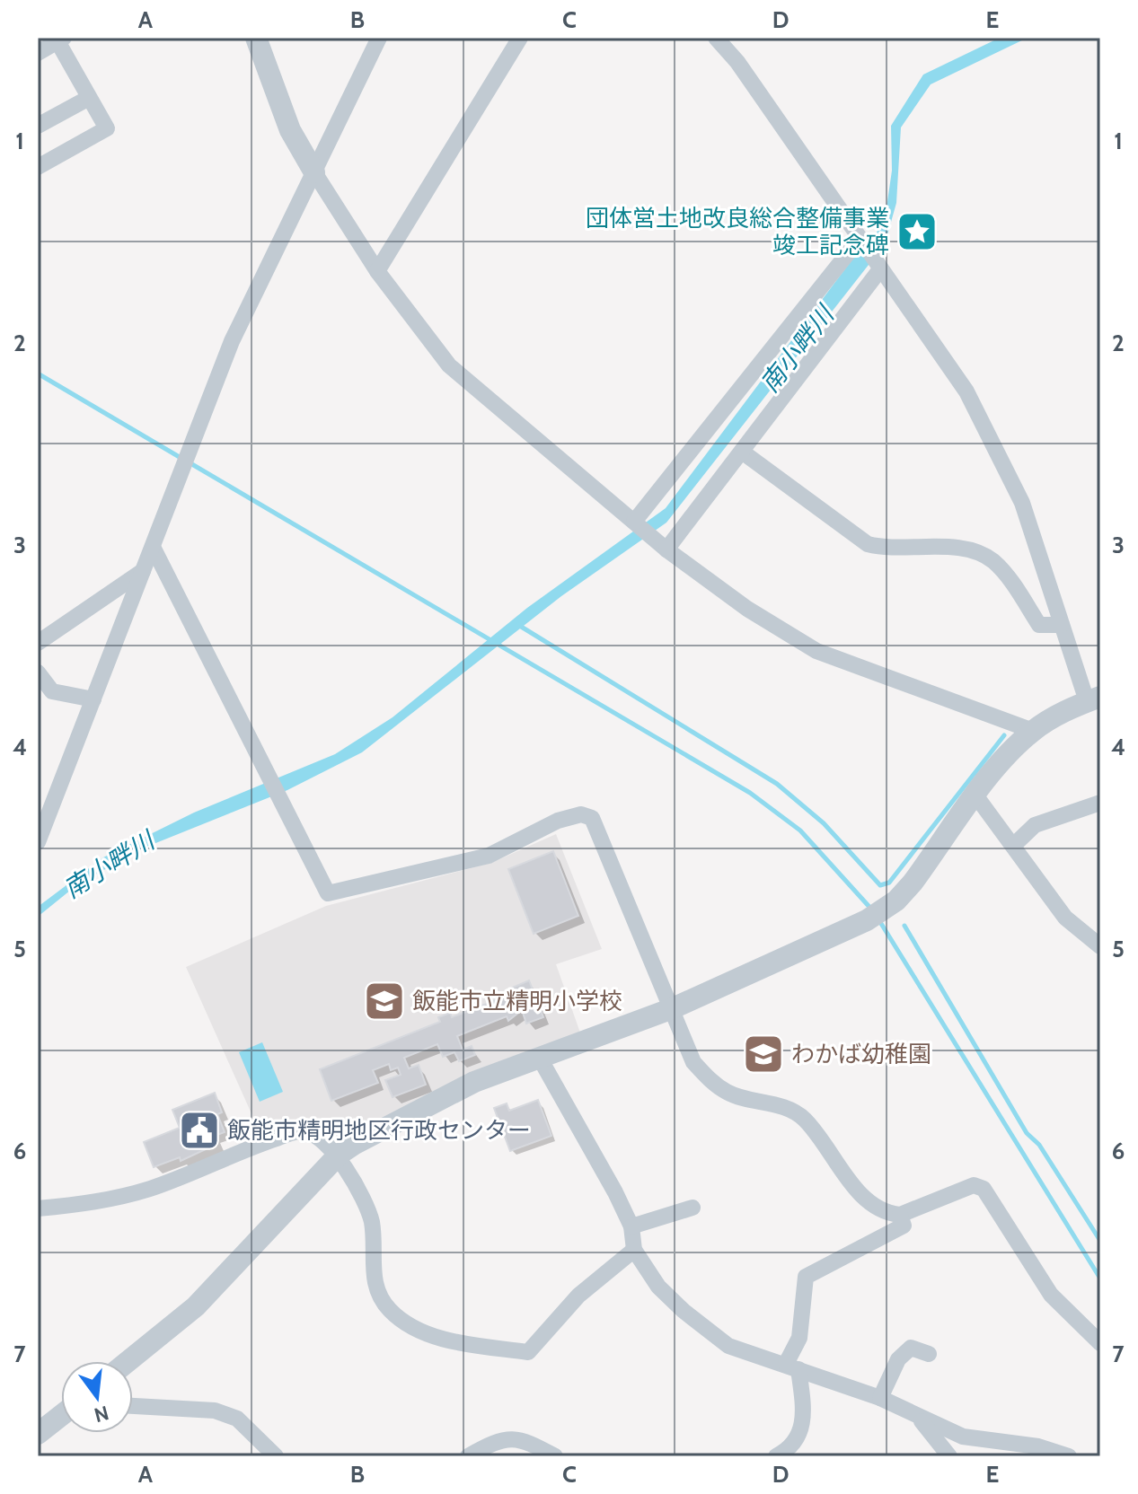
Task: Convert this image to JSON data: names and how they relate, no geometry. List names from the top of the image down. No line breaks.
{"water":["南小畔川"],"places":{"place":["団体営土地改良総合整備事業 竣工記念碑"],"school or university":["飯能市立精明小学校","わかば幼稚園"],"public building":["飯能市精明地区行政センター"]},"north":"bottom","grid":{"columns":["A","B","C","D","E"],"rows":["1","2","3","4","5","6","7"]}}
